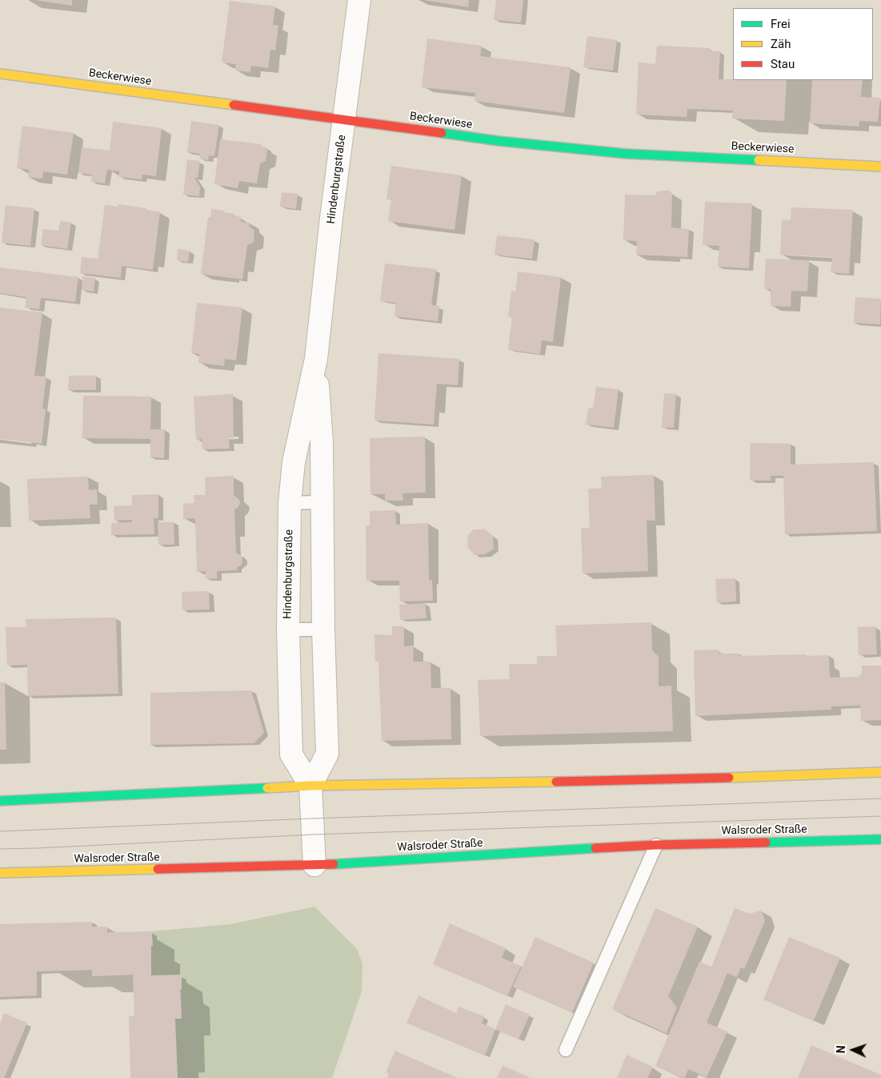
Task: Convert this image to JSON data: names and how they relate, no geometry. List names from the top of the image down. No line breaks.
{"streets":{"main road":["Beckerwiese","Walsroder Straße"],"street":["Hindenburgstraße"]},"crossings":[["Beckerwiese","Hindenburgstraße"],["Hindenburgstraße","Walsroder Straße"]],"legend":["Frei","Zäh","Stau"],"north":"left"}
